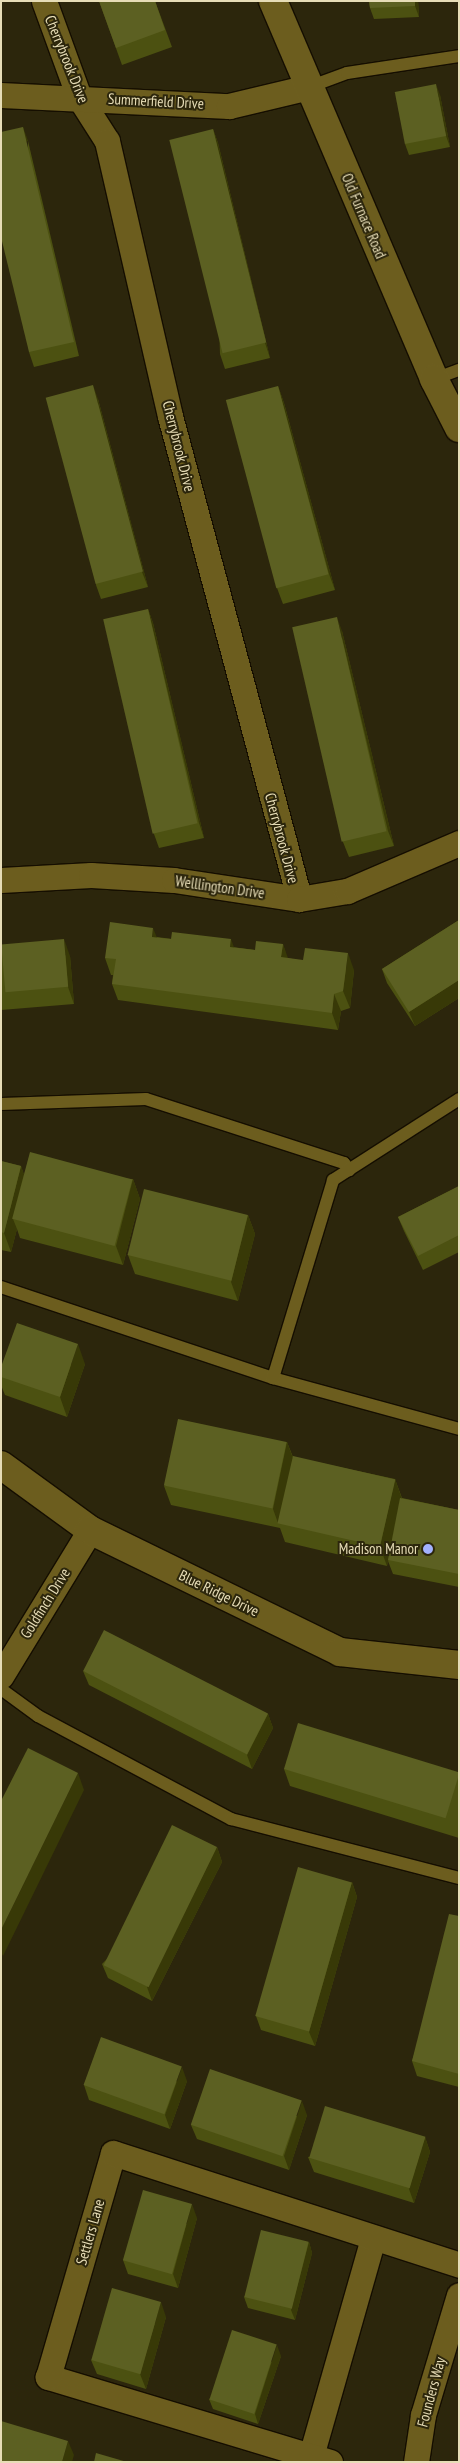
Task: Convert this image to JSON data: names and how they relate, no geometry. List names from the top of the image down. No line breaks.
{"streets":{"street":["Cherrybrook Drive","Summerfield Drive","Old Furnace Road","Welllington Drive","Blue Ridge Drive","Goldfinch Drive","Settlers Lane","Founders Way"]},"crossings":[["Cherrybrook Drive","Summerfield Drive"],["Cherrybrook Drive","Welllington Drive"],["Summerfield Drive","Old Furnace Road"],["Blue Ridge Drive","Goldfinch Drive"]],"places":["Madison Manor"]}
